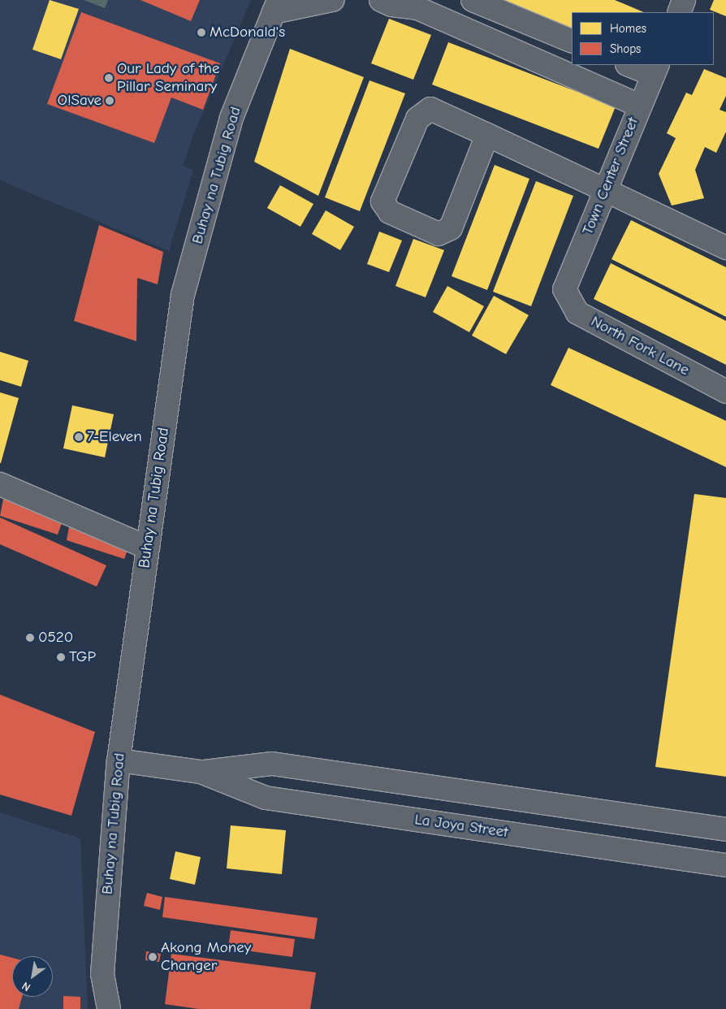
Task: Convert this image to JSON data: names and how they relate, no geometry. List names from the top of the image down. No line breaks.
{"streets":{"street":["Buhay na Tubig Road","Town Center Street","North Fork Lane","La Joya Street"]},"crossings":[["Buhay na Tubig Road","La Joya Street"],["Town Center Street","North Fork Lane"]],"places":["McDonald's","Our Lady of the Pillar Seminary","O!Save","7-Eleven","0520","TGP","Akong Money Changer"],"legend":["Homes","Shops"],"north":"bottom left"}
